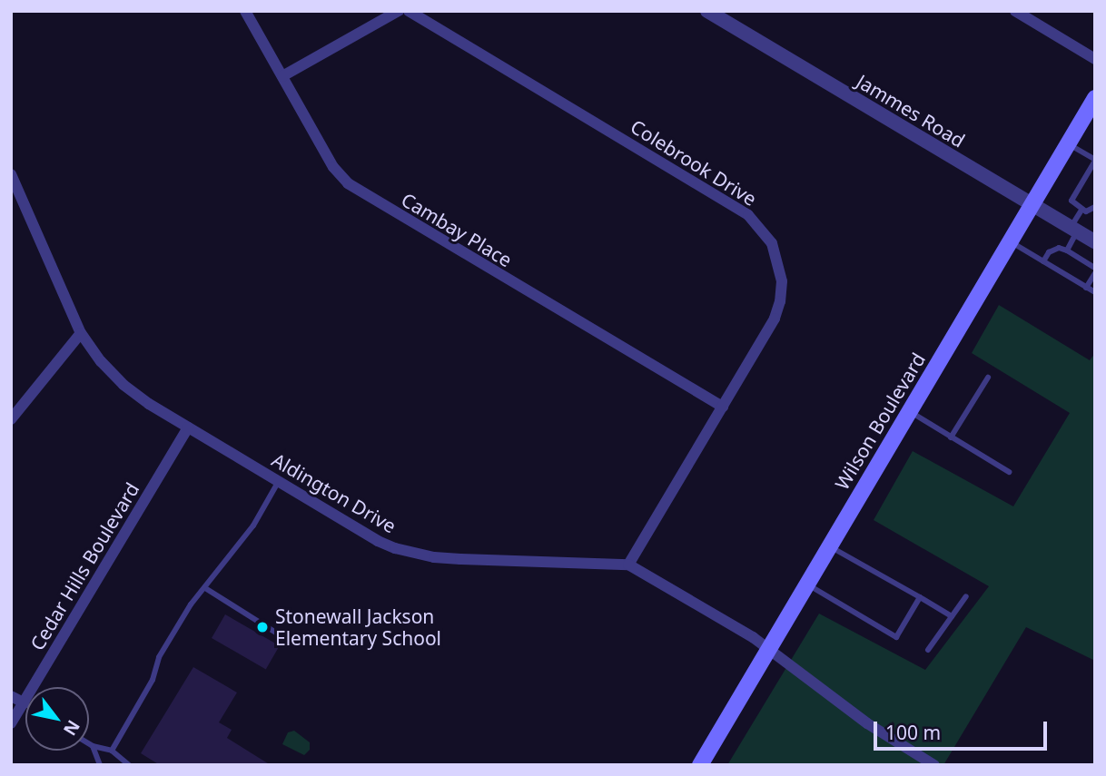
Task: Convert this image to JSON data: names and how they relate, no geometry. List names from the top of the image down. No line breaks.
{"streets":{"main road":["Wilson Boulevard"],"street":["Jammes Road","Colebrook Drive","Cambay Place","Aldington Drive","Cedar Hills Boulevard"]},"crossings":[["Jammes Road","Wilson Boulevard"],["Colebrook Drive","Cambay Place"],["Colebrook Drive","Aldington Drive"],["Wilson Boulevard","Aldington Drive"],["Aldington Drive","Cedar Hills Boulevard"]],"places":["Stonewall Jackson Elementary School"],"scale_bar":"100 m","north":"bottom right"}
